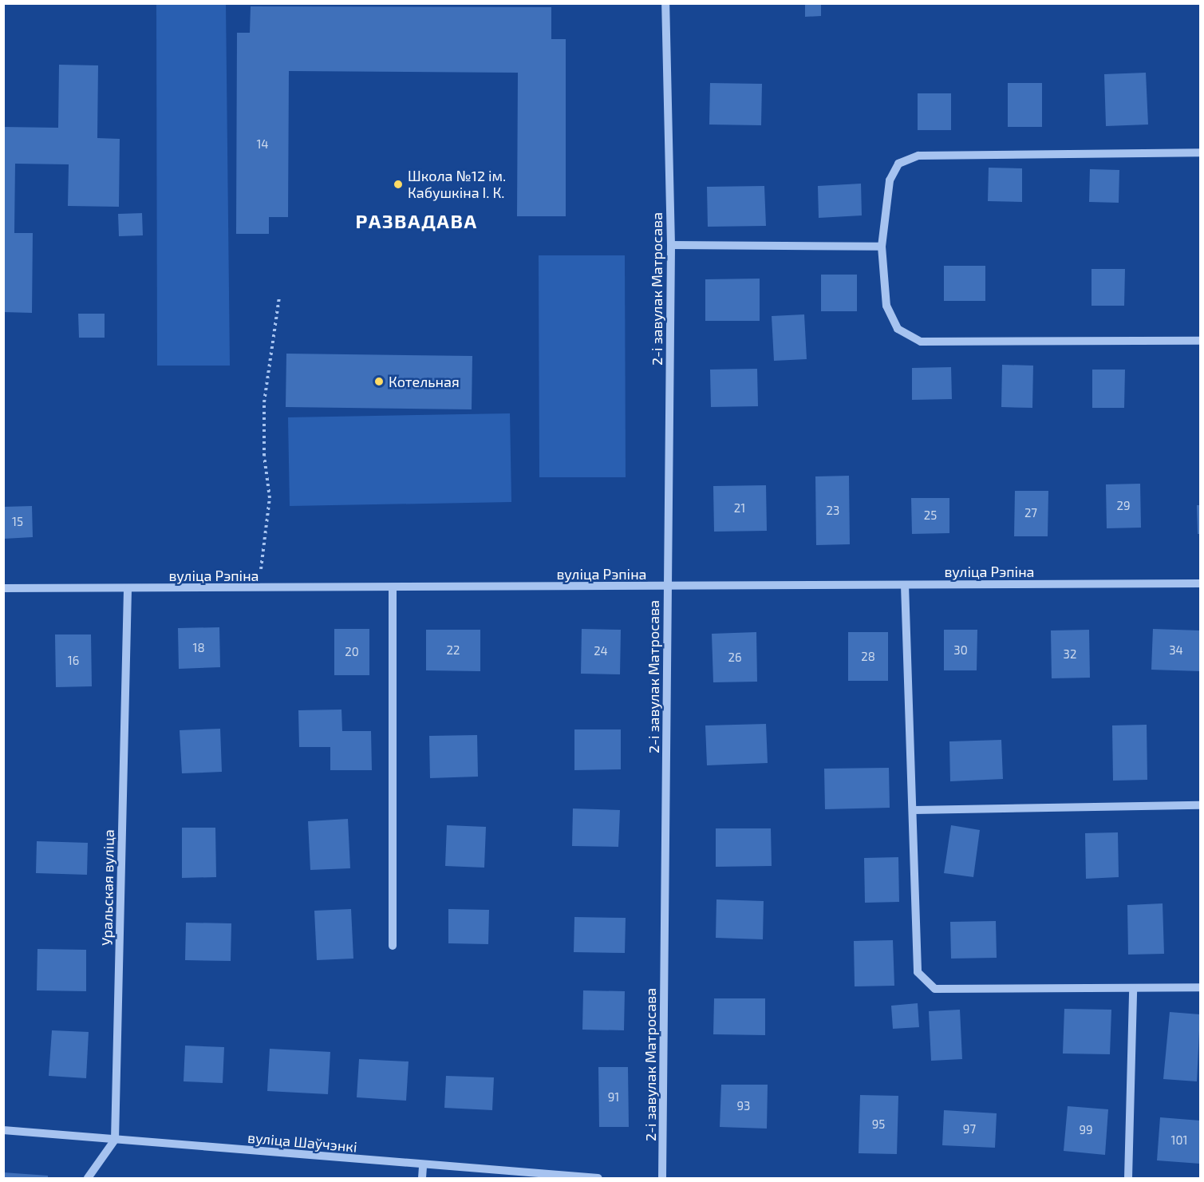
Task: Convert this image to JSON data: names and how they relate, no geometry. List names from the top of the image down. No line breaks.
{"streets":{"street":["2-і завулак Матросава","вуліца Рэпіна","Уральская вуліца","вуліца Шаўчэнкі"]},"crossings":[["2-і завулак Матросава","вуліца Рэпіна"],["вуліца Рэпіна","Уральская вуліца"],["Уральская вуліца","вуліца Шаўчэнкі"]],"districts":["РАЗВАДАВА"],"places":["Школа №12 ім. Кабушкіна І. К.","Котельная"],"house_numbers":["14","29","21","23","27","25","15","18","22","30","34","24","20","32","28","26","16","91","93","95","97","99","101"]}
